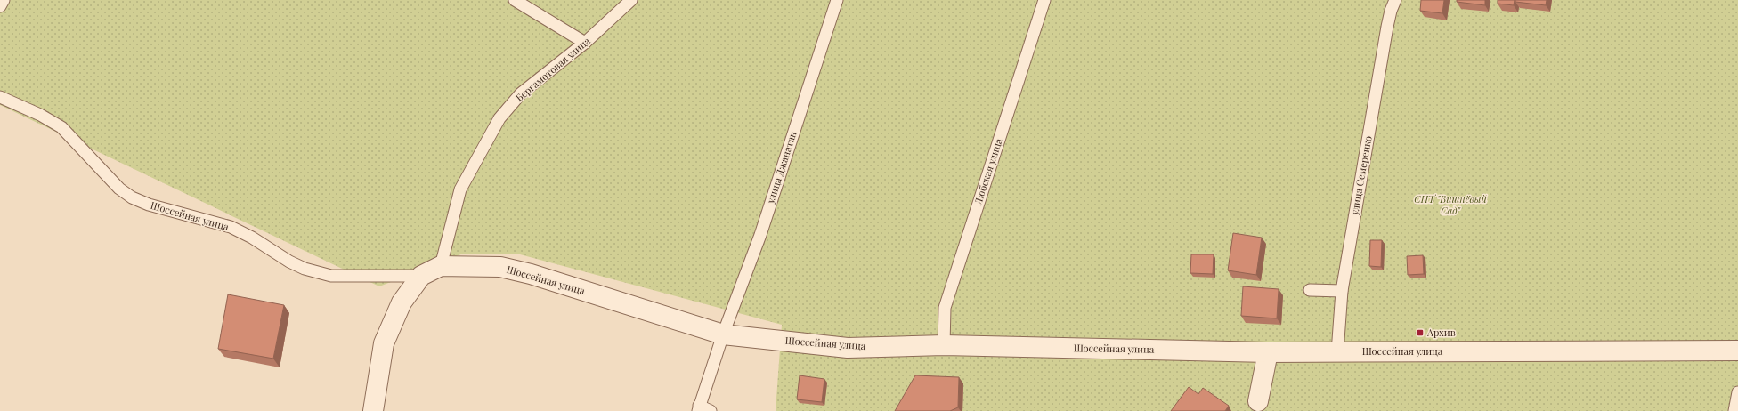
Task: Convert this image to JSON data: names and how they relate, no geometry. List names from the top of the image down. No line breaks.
{"streets":{"street":["Шоссейная улица"],"lane":["Бергамотовая улица","улица Джанатан","Любская улица","улица Семеренко"]},"crossings":[["Бергамотовая улица","Шоссейная улица"],["улица Джанатан","Шоссейная улица"],["Любская улица","Шоссейная улица"],["улица Семеренко","Шоссейная улица"]],"parks":["СНТ \"Вишнёвый Сад\""],"places":{"transit":["Архив"]}}
